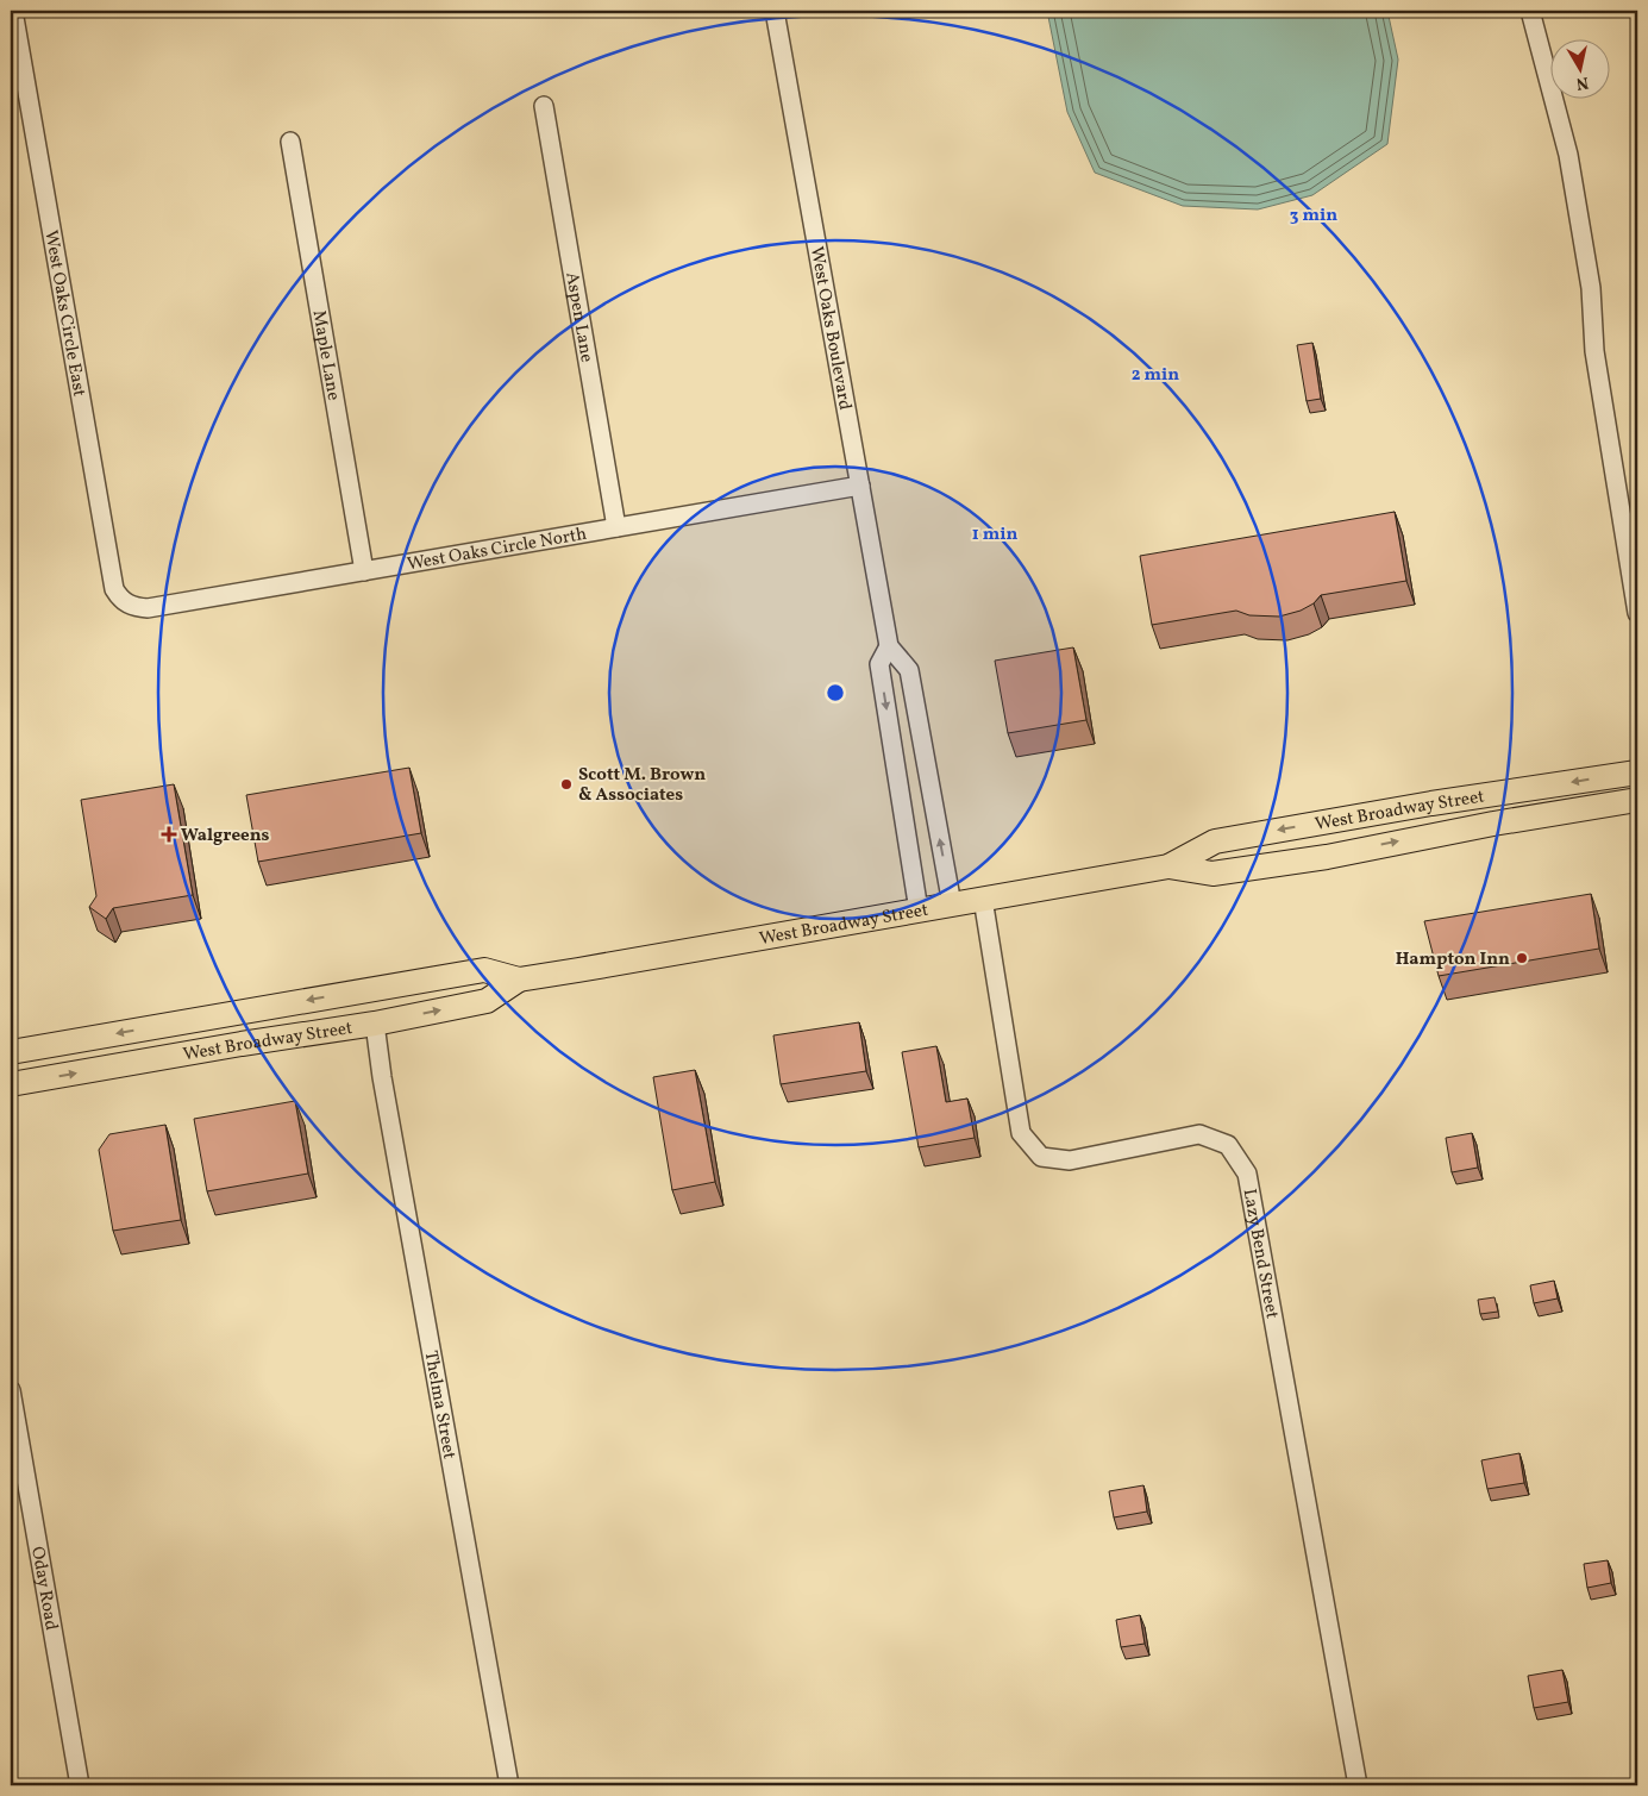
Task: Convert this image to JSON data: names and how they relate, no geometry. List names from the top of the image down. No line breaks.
{"streets":{"main road":["West Broadway Street"],"street":["West Oaks Circle East","Aspen Lane","West Oaks Boulevard","Maple Lane","West Oaks Circle North","Lazy Bend Street","Thelma Street","Oday Road"]},"crossings":[["West Oaks Circle East","West Oaks Circle North"],["Aspen Lane","West Oaks Circle North"],["West Oaks Boulevard","West Oaks Circle North"],["West Oaks Boulevard","West Broadway Street"],["Maple Lane","West Oaks Circle North"],["West Broadway Street","Lazy Bend Street"],["West Broadway Street","Thelma Street"]],"places":{"other":["Scott M. Brown & Associates","Hampton Inn"],"health":["Walgreens"]},"north":"bottom","rings":["3 min","2 min","1 min"]}
